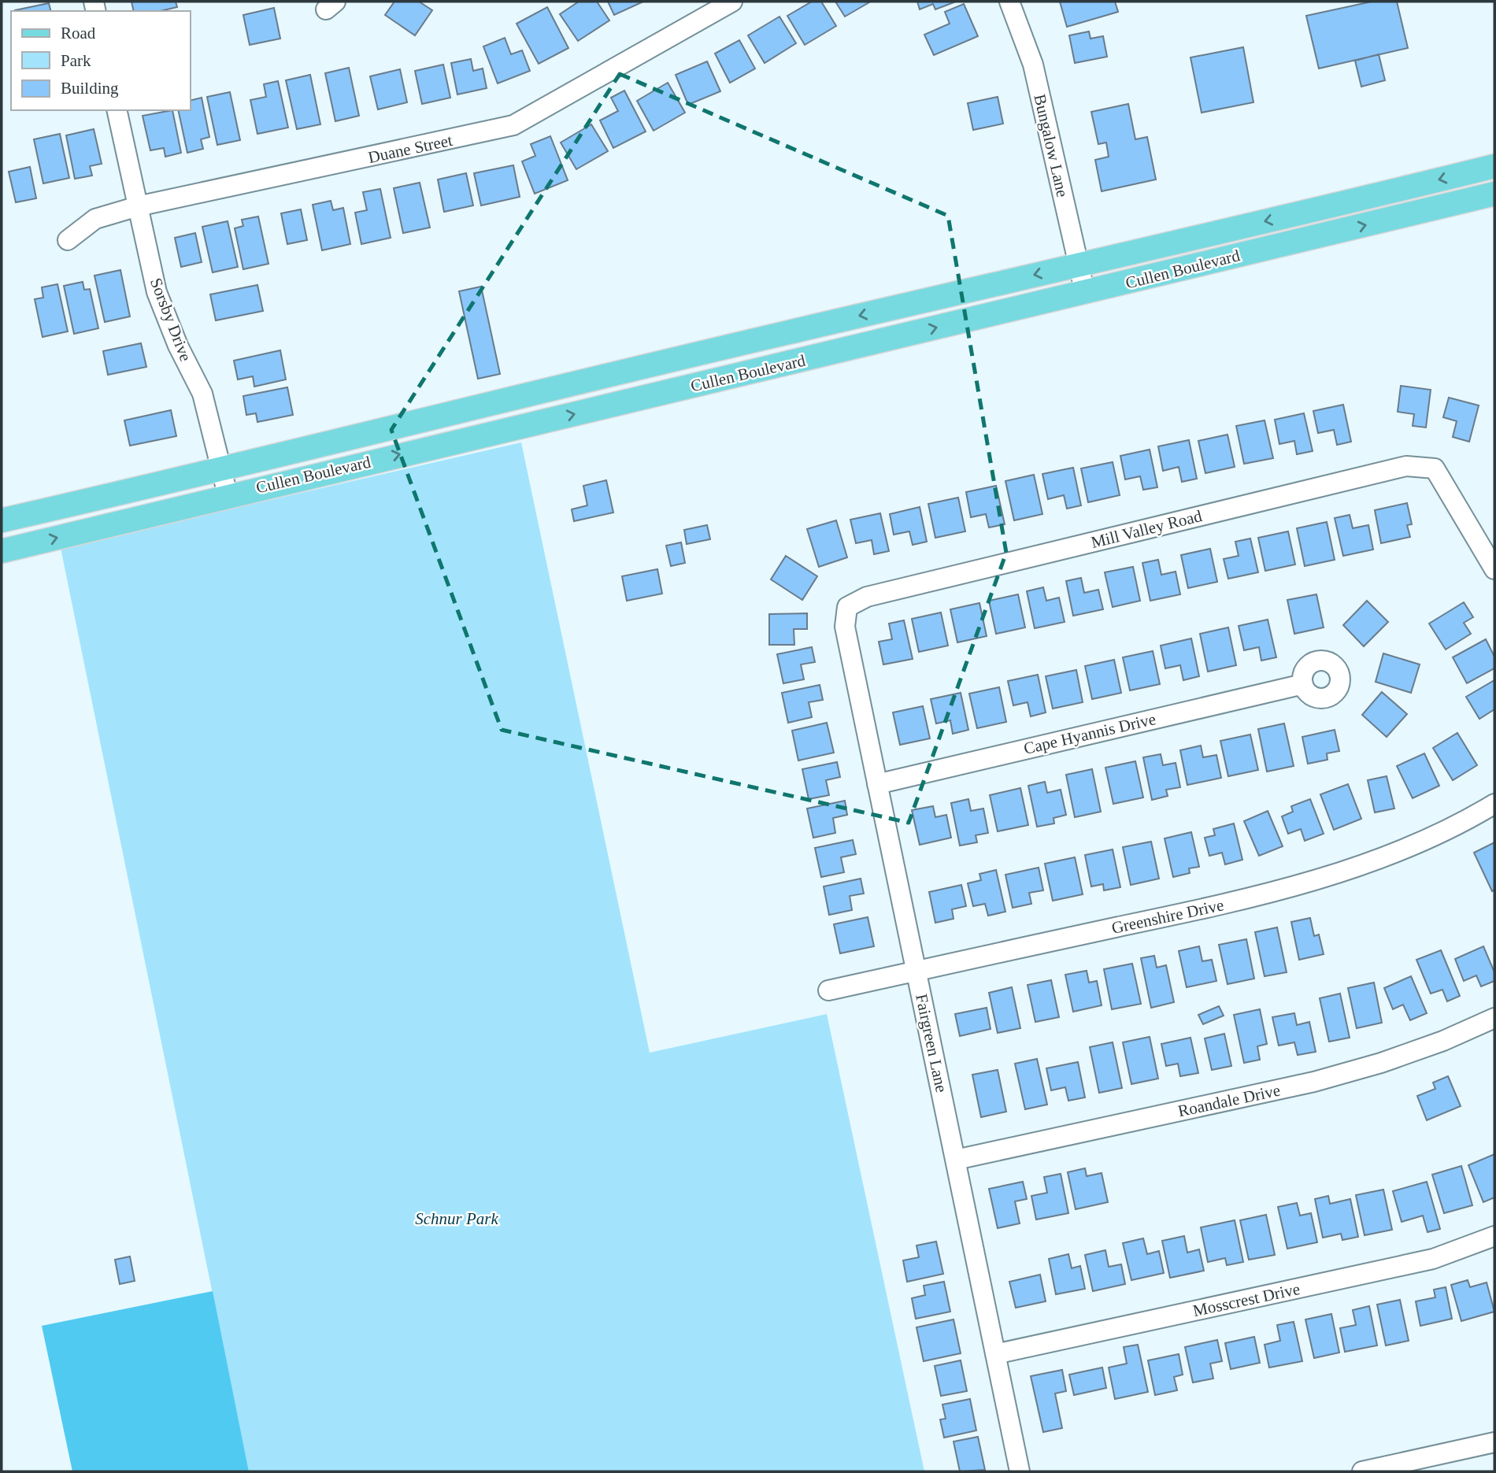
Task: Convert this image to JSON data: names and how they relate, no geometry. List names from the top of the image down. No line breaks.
{"streets":{"main road":["Cullen Boulevard"],"street":["Bungalow Lane","Duane Street","Sorsby Drive","Mill Valley Road","Cape Hyannis Drive","Greenshire Drive","Fairgreen Lane","Roandale Drive","Mosscrest Drive"]},"crossings":[["Bungalow Lane","Cullen Boulevard"],["Duane Street","Sorsby Drive"],["Cullen Boulevard","Sorsby Drive"],["Mill Valley Road","Fairgreen Lane"],["Cape Hyannis Drive","Fairgreen Lane"],["Greenshire Drive","Fairgreen Lane"],["Fairgreen Lane","Roandale Drive"],["Fairgreen Lane","Mosscrest Drive"]],"parks":["Schnur Park"],"legend":["Road","Park","Building"]}
